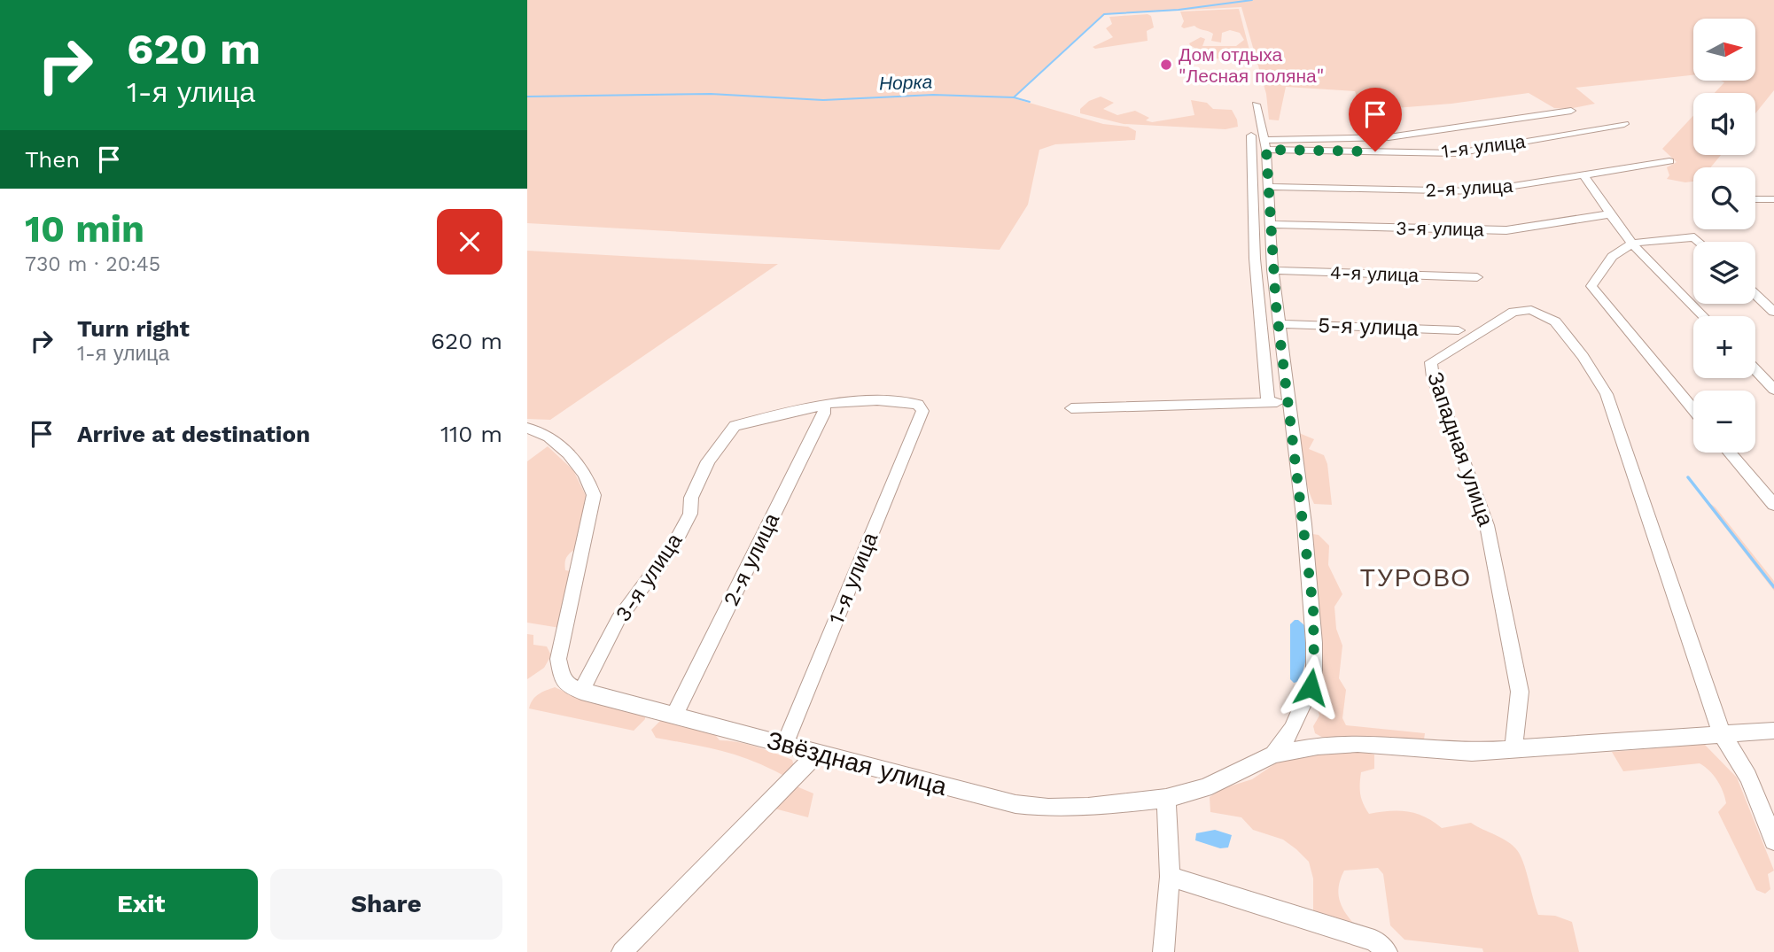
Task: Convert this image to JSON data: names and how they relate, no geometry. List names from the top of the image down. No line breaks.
{"streets":{"street":["1-я улица","2-я улица","3-я улица","4-я улица","5-я улица","Западная улица","Звёздная улица"]},"crossings":[["1-я улица","2-я улица"],["1-я улица","3-я улица"],["1-я улица","Звёздная улица"],["2-я улица","3-я улица"],["2-я улица","Звёздная улица"],["3-я улица","Звёздная улица"]],"districts":["ТУРОВО"],"water":["Норка"],"places":["Дом отдыха \"Лесная поляна\""],"north":"right","page":{"turn":["620 m","1-я улица"],"map_buttons":["+","−"],"then":"Then","heading":["10 min","730 m · 20:45"],"list":[{"name":"Turn right","note":"1-я улица","value":"620 m"},{"name":"Arrive at destination","value":"110 m"}],"buttons":["Exit","Share"]}}
